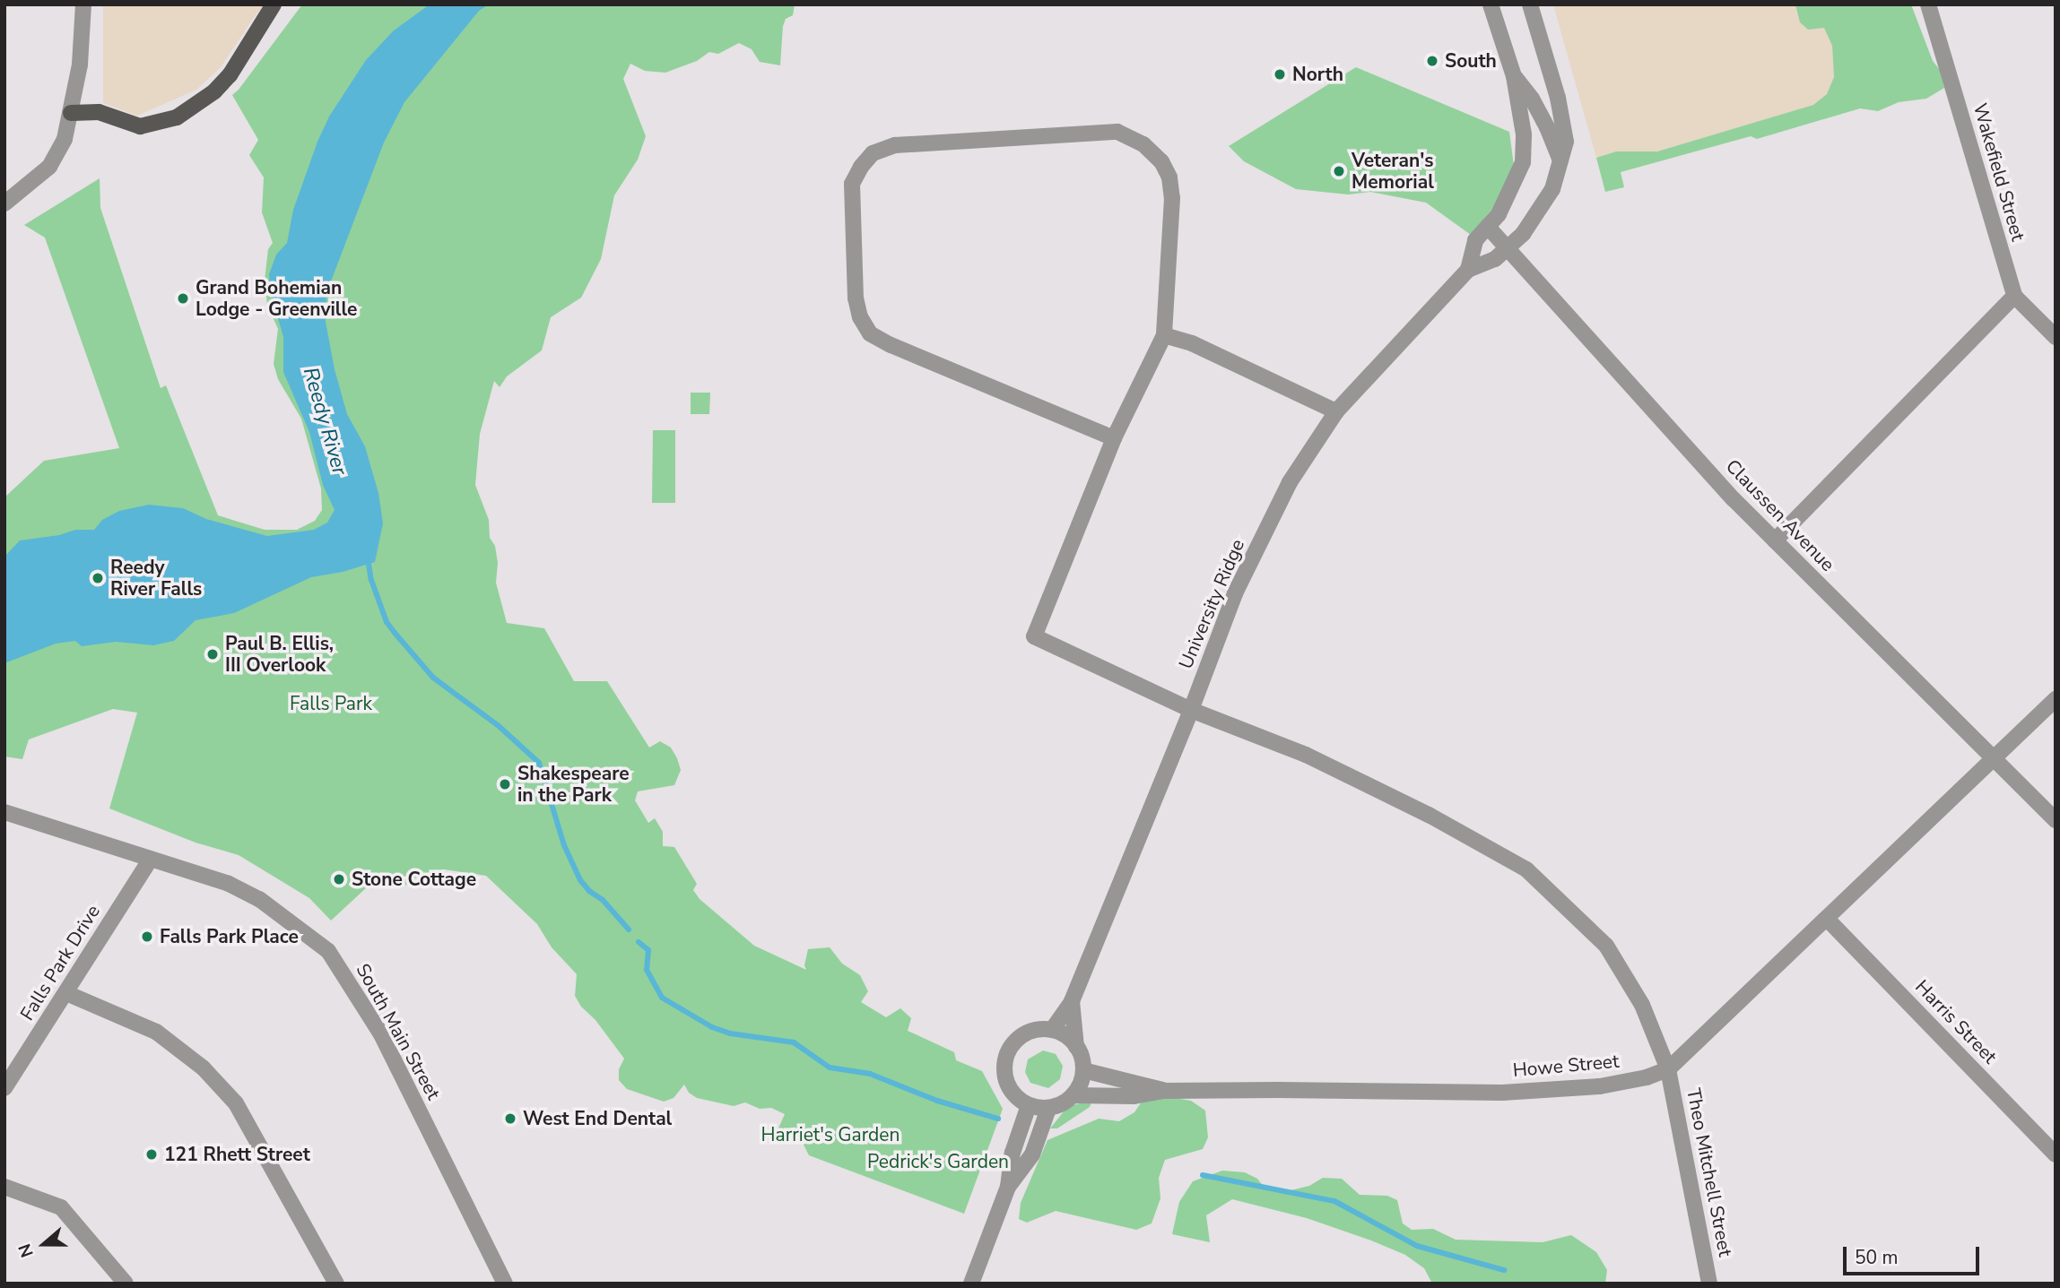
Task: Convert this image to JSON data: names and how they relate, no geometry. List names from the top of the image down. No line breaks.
{"streets":{"street":["Wakefield Street","Claussen Avenue","University Ridge","Falls Park Drive","Harris Street","South Main Street","Howe Street","Theo Mitchell Street"]},"crossings":[["Claussen Avenue","University Ridge"],["Claussen Avenue","Howe Street"],["University Ridge","Howe Street"],["University Ridge","Theo Mitchell Street"],["Falls Park Drive","South Main Street"],["Harris Street","Howe Street"],["Howe Street","Theo Mitchell Street"]],"water":["Reedy River"],"parks":["Falls Park","Harriet's Garden","Pedrick's Garden"],"places":["South","North","Veteran's Memorial","Grand Bohemian Lodge - Greenville","Reedy River Falls","Paul B. Ellis, III Overlook","Shakespeare in the Park","Stone Cottage","Falls Park Place","West End Dental","121 Rhett Street"],"scale_bar":"50 m","north":"left"}
